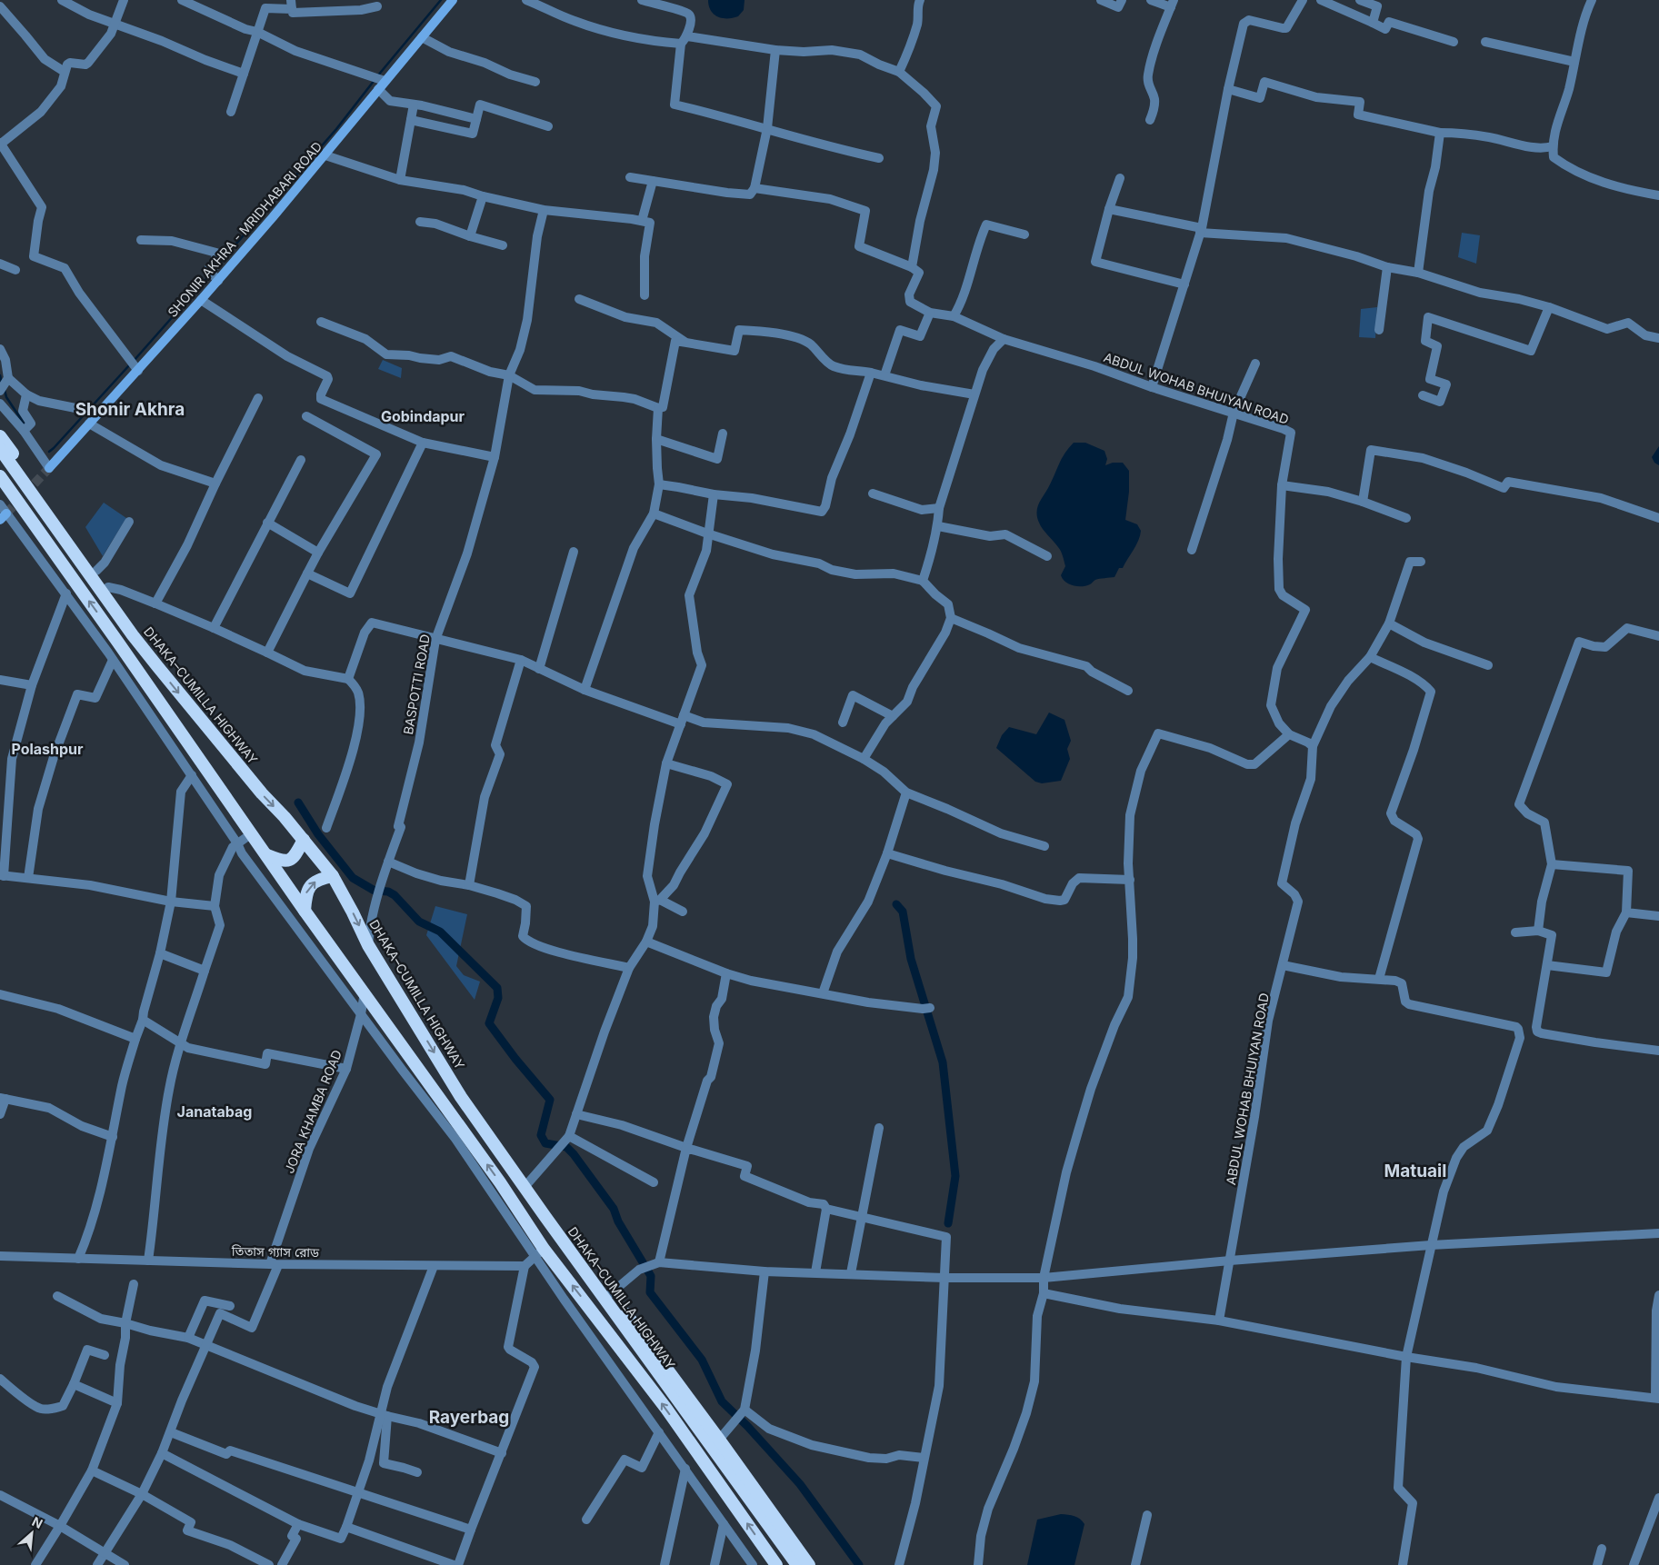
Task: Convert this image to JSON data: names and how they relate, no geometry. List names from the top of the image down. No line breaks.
{"streets":{"highway":["DHAKA–CUMILLA HIGHWAY"],"main road":["SHONIR AKHRA - MRIDHABARI ROAD"],"street":["ABDUL WOHAB BHUIYAN ROAD","BASPOTTI ROAD","JORA KHAMBA ROAD","তিতাস গ্যাস রোড"]},"crossings":[["BASPOTTI ROAD","DHAKA–CUMILLA HIGHWAY"],["JORA KHAMBA ROAD","তিতাস গ্যাস রোড"]],"districts":["Shonir Akhra","Gobindapur","Polashpur","Janatabag","Matuail","Rayerbag"],"north":"top right"}
